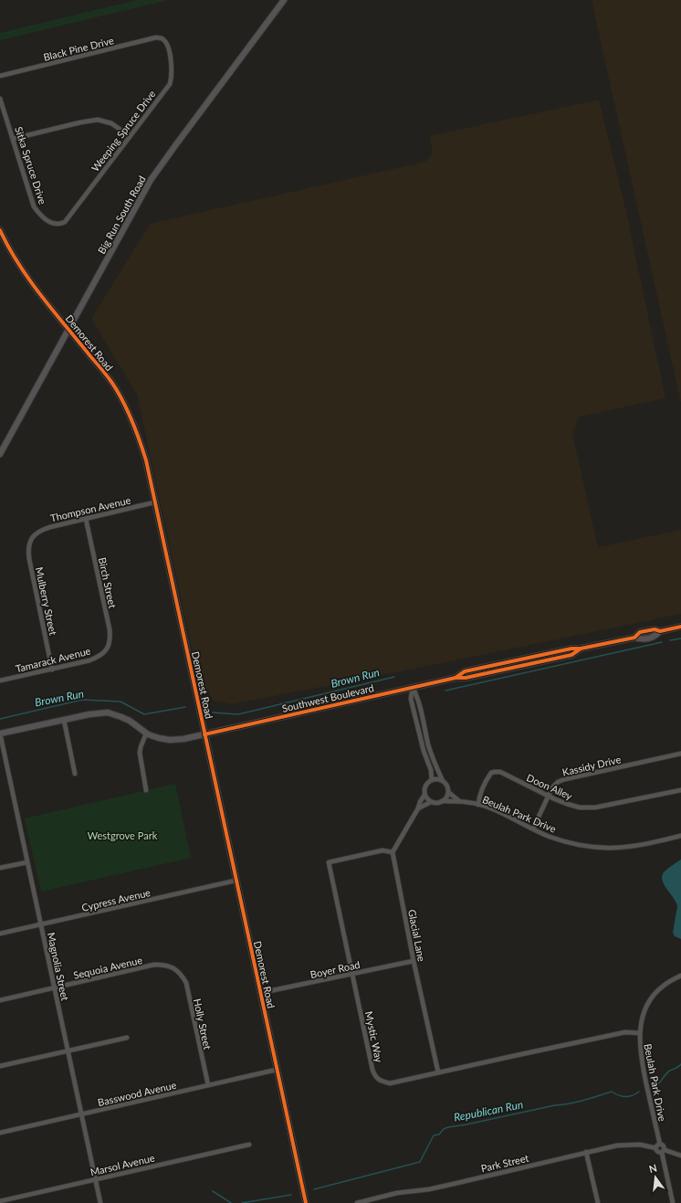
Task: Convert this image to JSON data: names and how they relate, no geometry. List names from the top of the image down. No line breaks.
{"streets":{"street":["Black Pine Drive","Weeping Spruce Drive","Sitka Spruce Drive","Big Run South Road","Demorest Road","Thompson Avenue","Birch Street","Mulberry Street","Tamarack Avenue","Southwest Boulevard","Kassidy Drive","Doon Alley","Beulah Park Drive","Cypress Avenue","Glacial Lane","Magnolia Street","Sequoia Avenue","Boyer Road","Holly Street","Mystic Way","Basswood Avenue","Park Street","Marsol Avenue"]},"crossings":[["Black Pine Drive","Weeping Spruce Drive"],["Weeping Spruce Drive","Sitka Spruce Drive"],["Big Run South Road","Demorest Road"],["Demorest Road","Thompson Avenue"],["Demorest Road","Southwest Boulevard"],["Demorest Road","Cypress Avenue"],["Demorest Road","Boyer Road"],["Demorest Road","Basswood Avenue"],["Thompson Avenue","Birch Street"],["Thompson Avenue","Mulberry Street"],["Birch Street","Tamarack Avenue"],["Mulberry Street","Tamarack Avenue"],["Southwest Boulevard","Magnolia Street"],["Kassidy Drive","Doon Alley"],["Kassidy Drive","Beulah Park Drive"],["Doon Alley","Beulah Park Drive"],["Beulah Park Drive","Mystic Way"],["Beulah Park Drive","Park Street"],["Cypress Avenue","Magnolia Street"],["Glacial Lane","Boyer Road"],["Glacial Lane","Mystic Way"],["Magnolia Street","Sequoia Avenue"],["Magnolia Street","Basswood Avenue"],["Magnolia Street","Marsol Avenue"],["Sequoia Avenue","Holly Street"],["Boyer Road","Mystic Way"],["Holly Street","Basswood Avenue"]],"water":["Brown Run","Republican Run"],"parks":["Westgrove Park"],"north":"top"}
